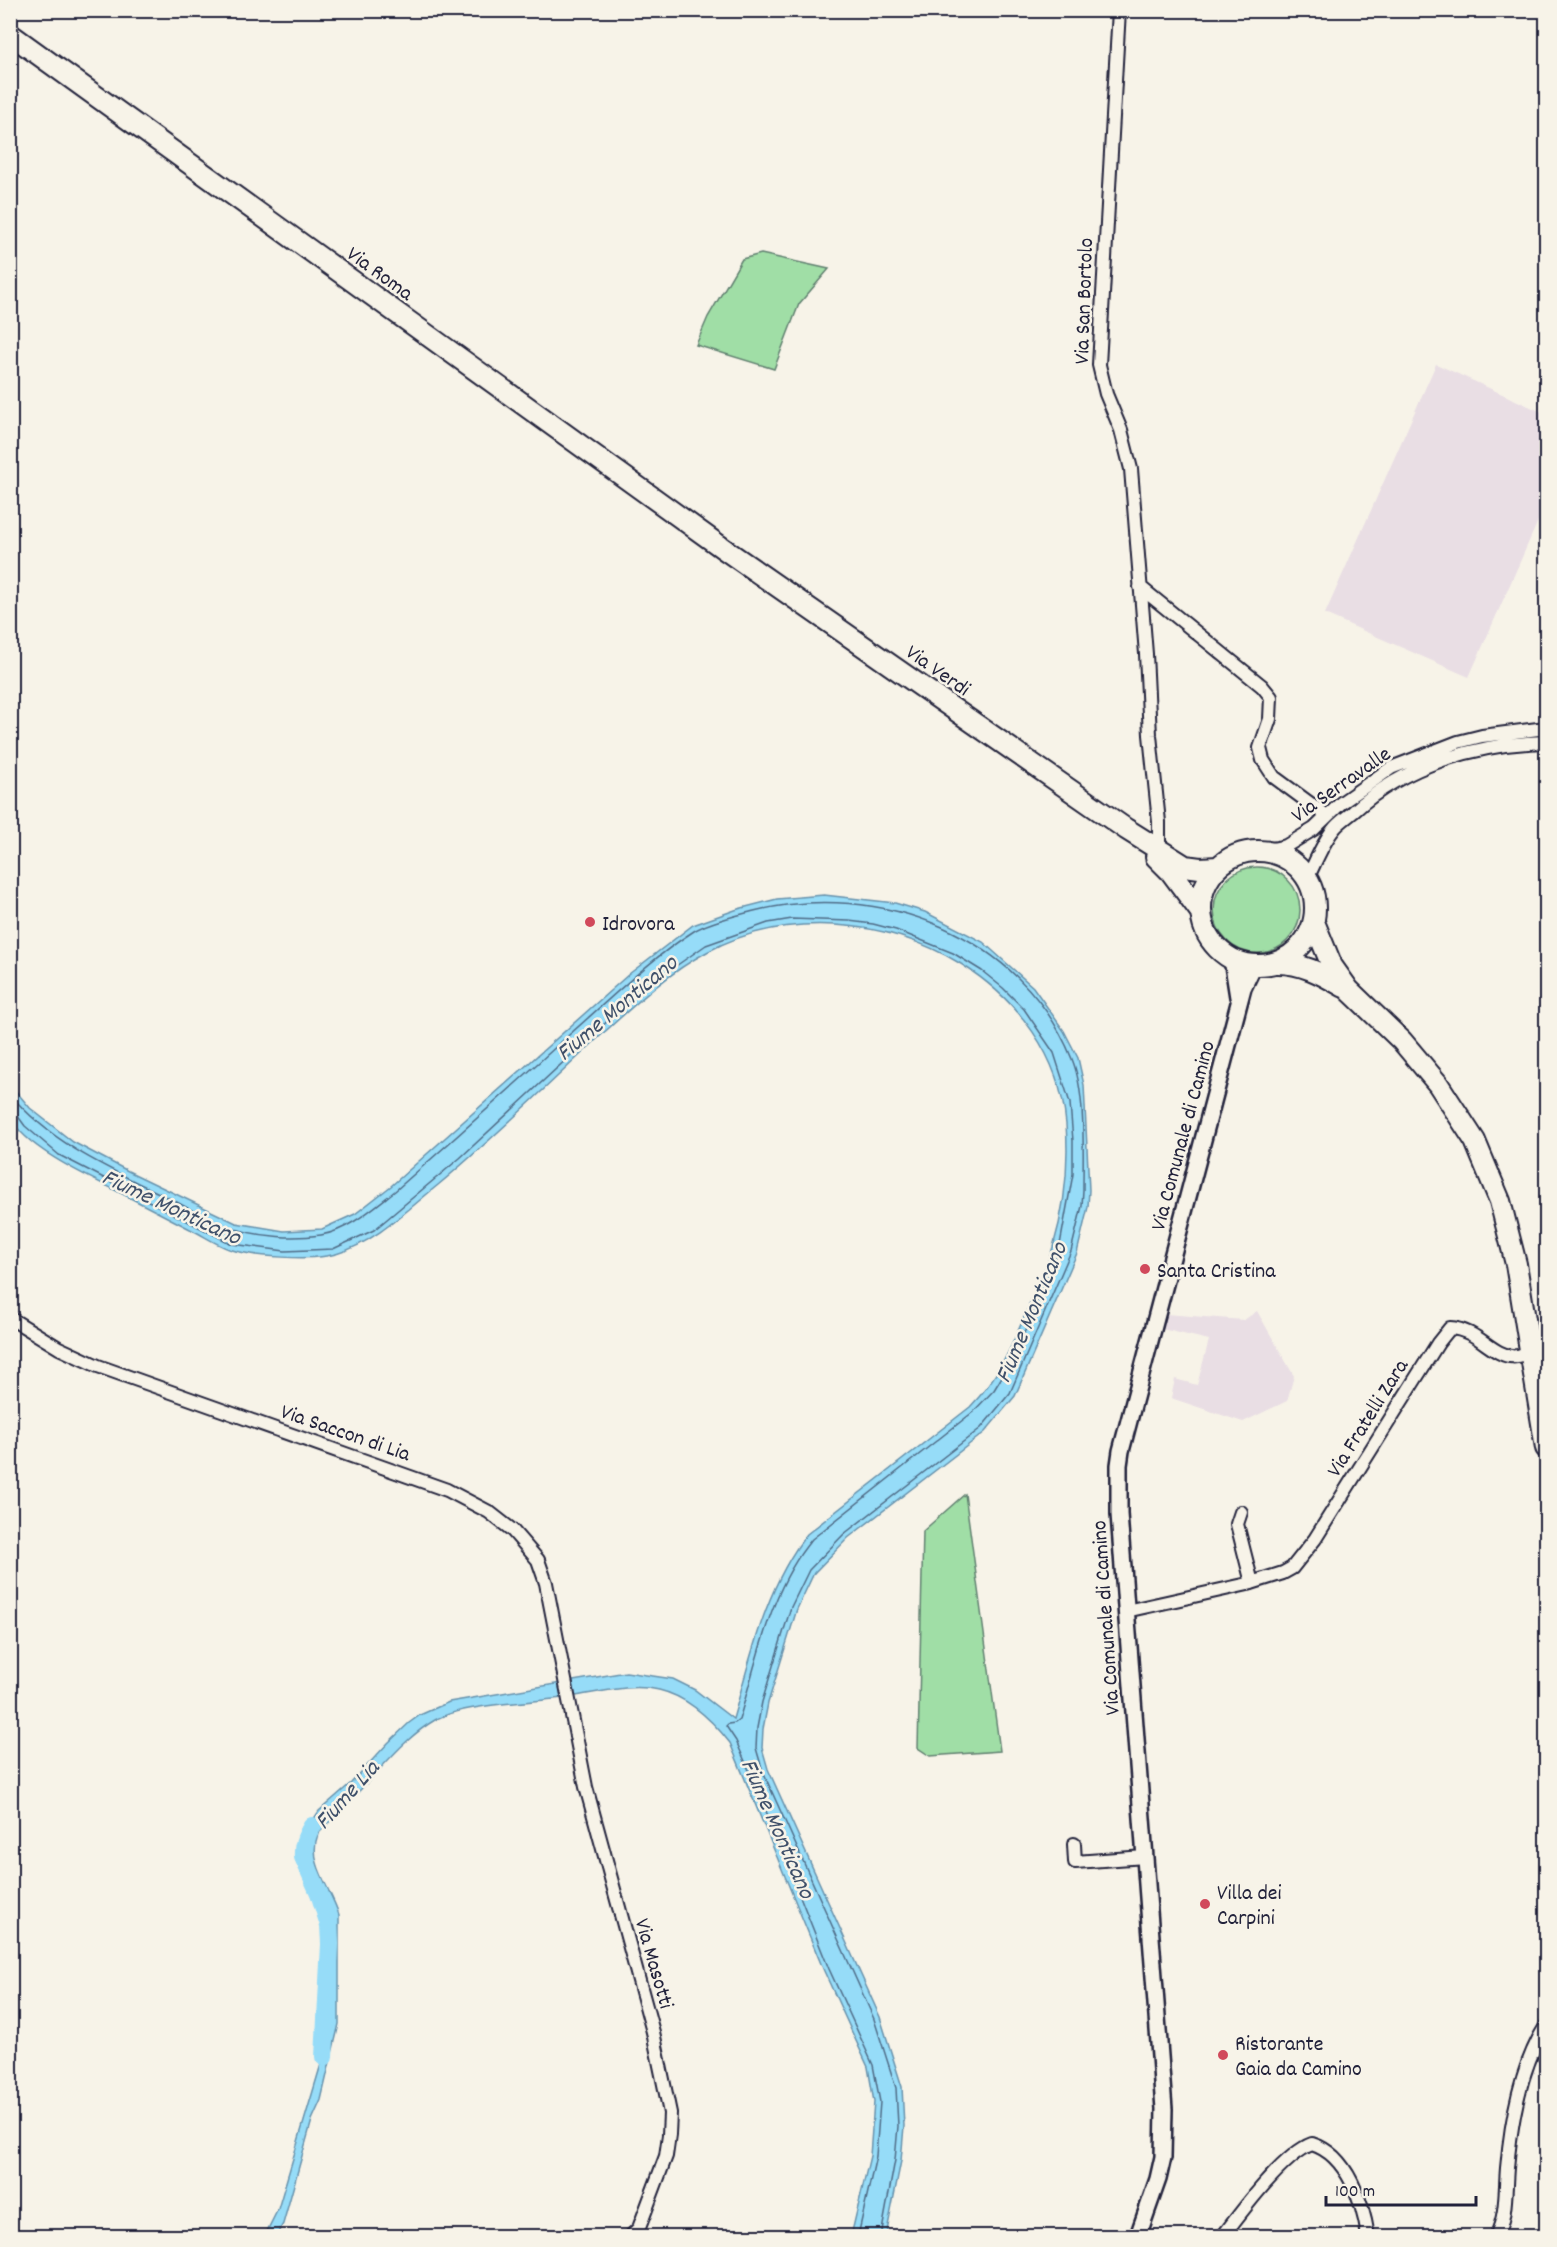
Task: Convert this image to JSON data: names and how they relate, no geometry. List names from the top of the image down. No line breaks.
{"streets":{"main road":["Via Roma","Via Verdi"],"street":["Via San Bortolo","Via Serravalle","Via Comunale di Camino","Via Fratelli Zara","Via Saccon di Lia","Via Masotti"]},"crossings":[["Via Roma","Via Verdi"],["Via Serravalle","Via Comunale di Camino"],["Via Comunale di Camino","Via Fratelli Zara"],["Via Saccon di Lia","Via Masotti"]],"water":["Fiume Monticano","Fiume Lia"],"places":["Idrovora","Santa Cristina","Villa dei Carpini","Ristorante Gaia da Camino"],"scale_bar":"100 m"}
